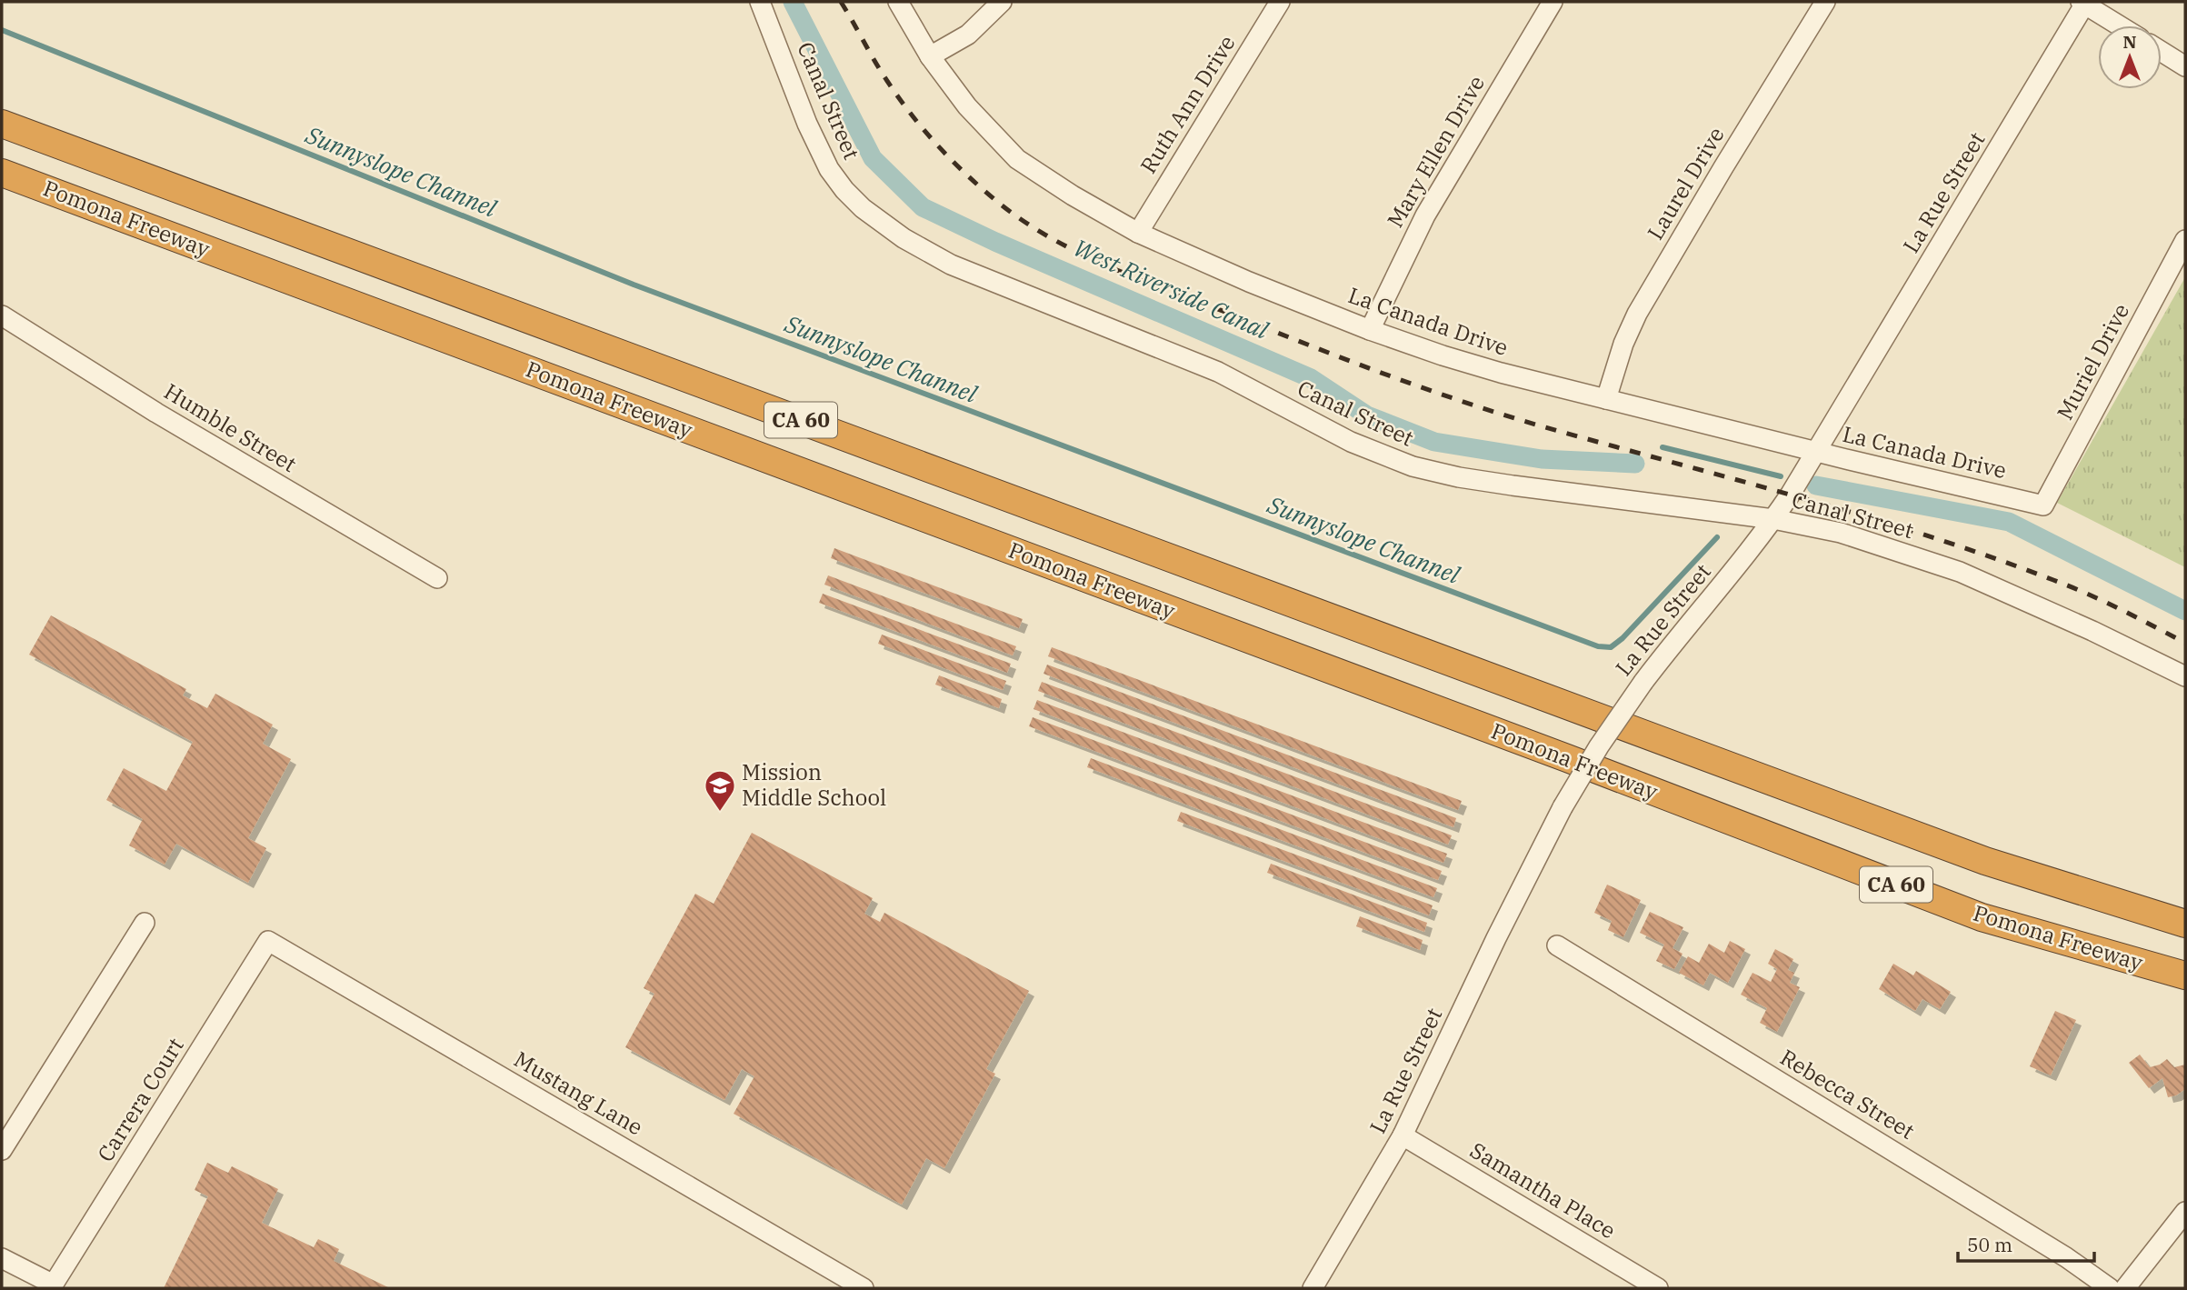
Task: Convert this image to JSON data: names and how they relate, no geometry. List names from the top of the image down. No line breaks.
{"streets":{"highway":["Pomona Freeway","CA 60"],"street":["Canal Street","Ruth Ann Drive","Mary Ellen Drive","Laurel Drive","La Rue Street","La Canada Drive","Muriel Drive","Humble Street","Mustang Lane","Rebecca Street","Carrera Court","Samantha Place"]},"crossings":[["Canal Street","La Rue Street"],["Ruth Ann Drive","La Canada Drive"],["Mary Ellen Drive","La Canada Drive"],["Laurel Drive","La Canada Drive"],["La Rue Street","La Canada Drive"],["La Rue Street","Samantha Place"],["La Canada Drive","Muriel Drive"],["Mustang Lane","Carrera Court"]],"water":["Sunnyslope Channel","West Riverside Canal"],"places":{"school or university":["Mission Middle School"]},"scale_bar":"50 m","north":"top"}
